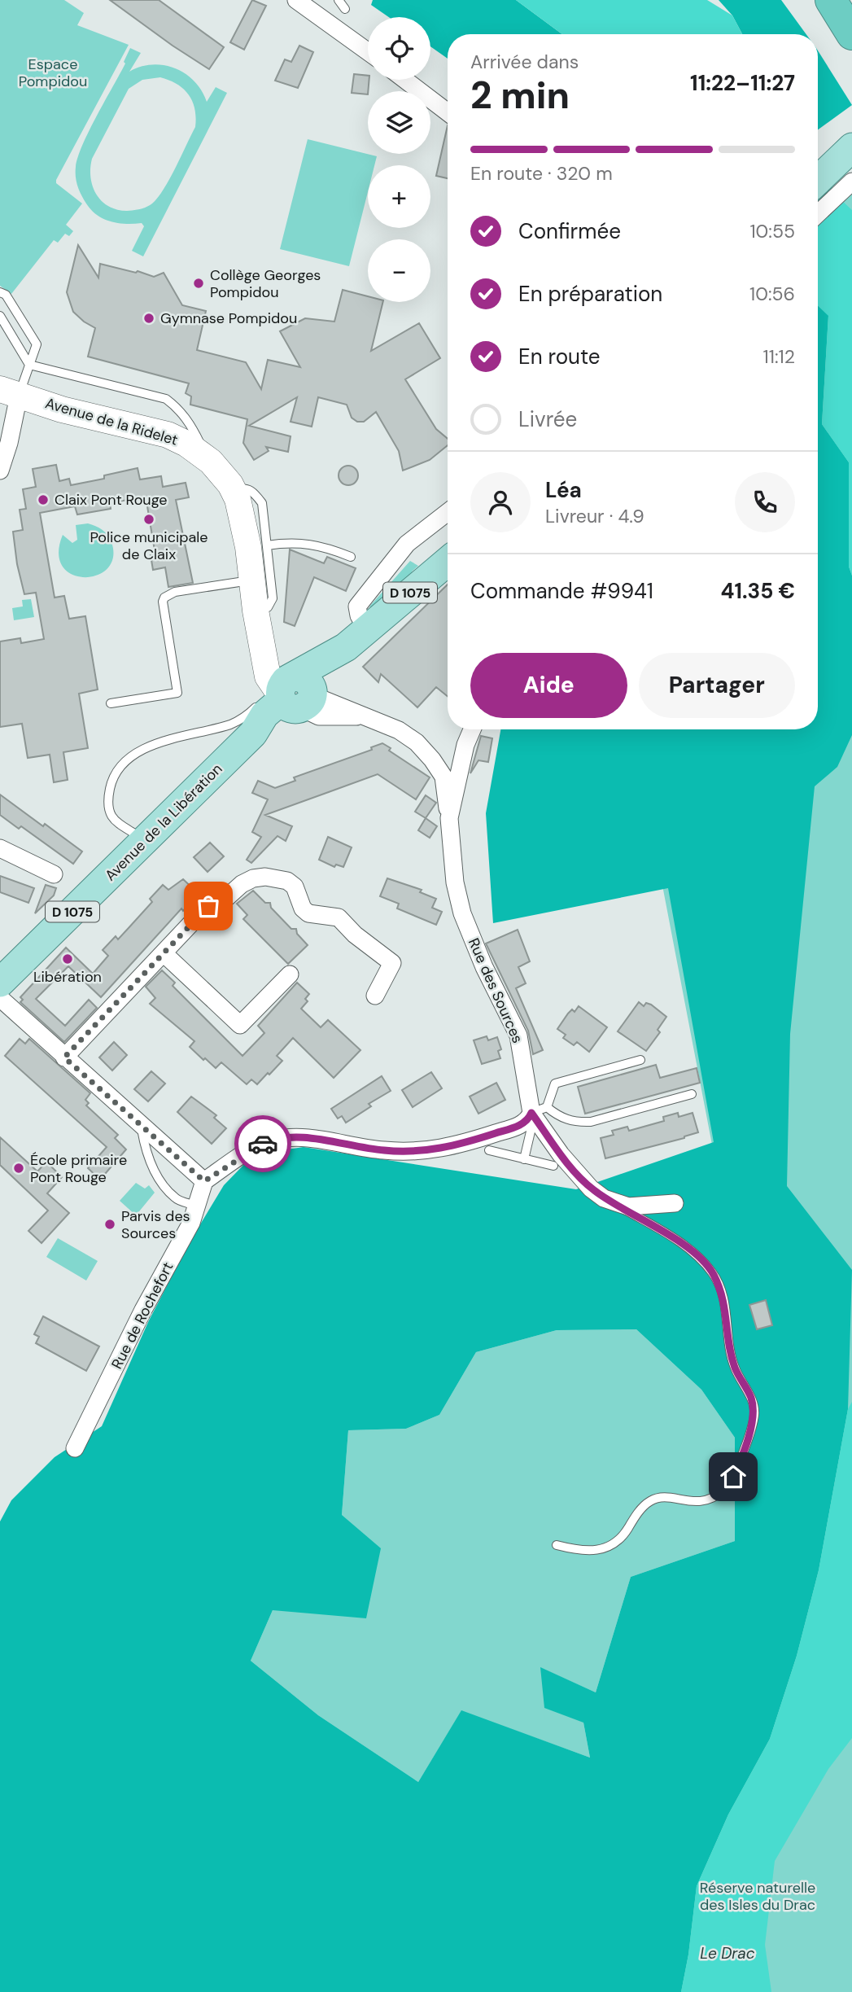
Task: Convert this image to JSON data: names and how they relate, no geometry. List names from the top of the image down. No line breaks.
{"streets":{"main road":["Avenue de la Ridelet","D 1075","Avenue de la Libération"],"street":["Rue des Sources","Rue de Rochefort"]},"crossings":[["Avenue de la Ridelet","Avenue de la Libération"]],"water":["Le Drac"],"parks":["Espace Pompidou","Réserve naturelle des Isles du Drac"],"places":["Collège Georges Pompidou","Gymnase Pompidou","Claix Pont Rouge","Police municipale de Claix","Libération","École primaire Pont Rouge","Parvis des Sources"],"page":{"map_buttons":["+","−"],"heading":["2 min","Arrivée dans","11:22–11:27"],"panel":["Léa","Livreur · 4.9","Commande #9941","41.35 €"],"bar":"En route · 320 m","list":[["Confirmée","10:55"],["En préparation","10:56"],["En route","11:12"],"Livrée"],"buttons":["Aide","Partager"]}}
